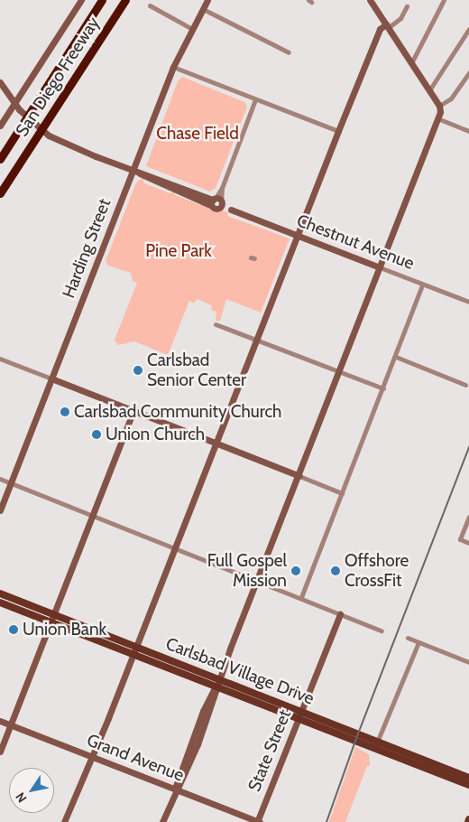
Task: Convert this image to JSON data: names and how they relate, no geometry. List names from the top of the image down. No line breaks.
{"streets":{"highway":["San Diego Freeway"],"main road":["Chestnut Avenue","Harding Street","Carlsbad Village Drive","State Street","Grand Avenue"]},"crossings":[["Chestnut Avenue","Harding Street"],["Carlsbad Village Drive","State Street"],["State Street","Grand Avenue"]],"parks":["Chase Field","Pine Park"],"places":["Carlsbad Senior Center","Carlsbad Community Church","Union Church","Full Gospel Mission","Offshore CrossFit","Union Bank"],"north":"bottom left"}
